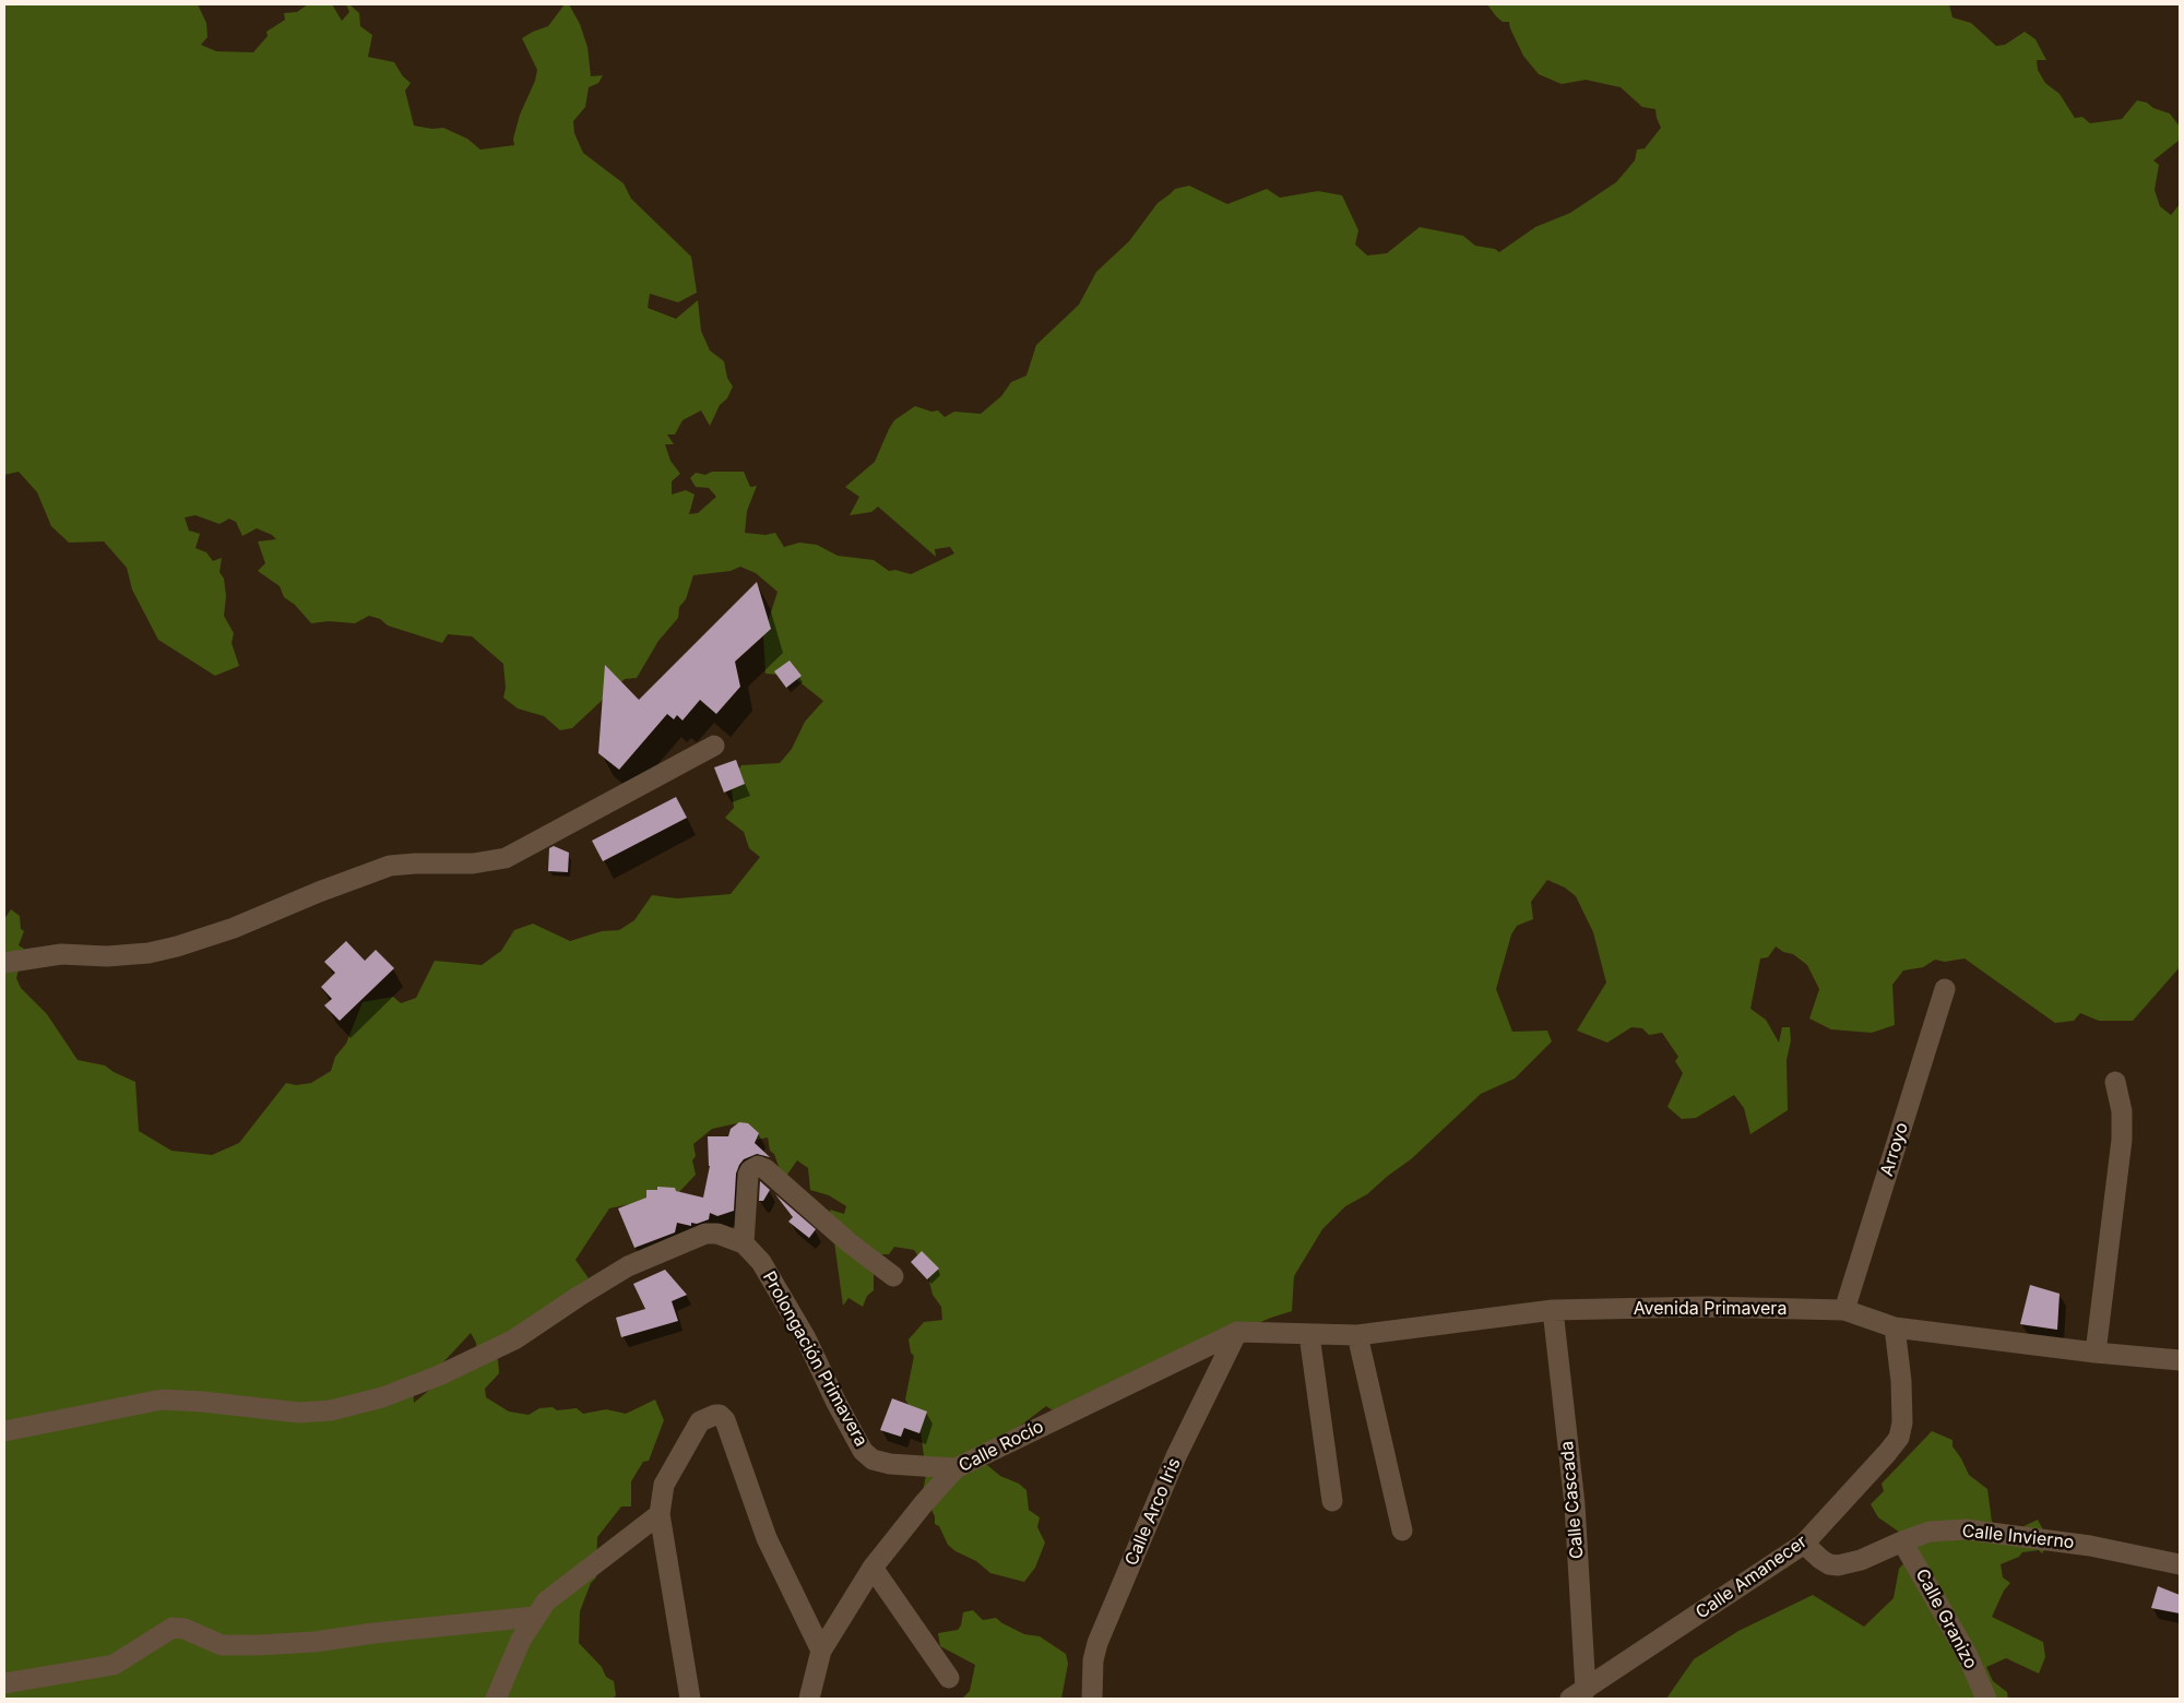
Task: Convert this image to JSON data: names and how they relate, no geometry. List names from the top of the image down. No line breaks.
{"streets":{"street":["Arroyo","Avenida Primavera","Prolongación Primavera","Calle Rocío","Calle Cascada","Calle Arco Iris","Calle Invierno","Calle Amanecer","Calle Granizo"]},"crossings":[["Arroyo","Avenida Primavera"],["Avenida Primavera","Calle Rocío"],["Avenida Primavera","Calle Cascada"],["Avenida Primavera","Calle Arco Iris"],["Avenida Primavera","Calle Amanecer"],["Prolongación Primavera","Calle Rocío"],["Calle Rocío","Calle Arco Iris"],["Calle Cascada","Calle Amanecer"],["Calle Invierno","Calle Amanecer"],["Calle Invierno","Calle Granizo"]]}
